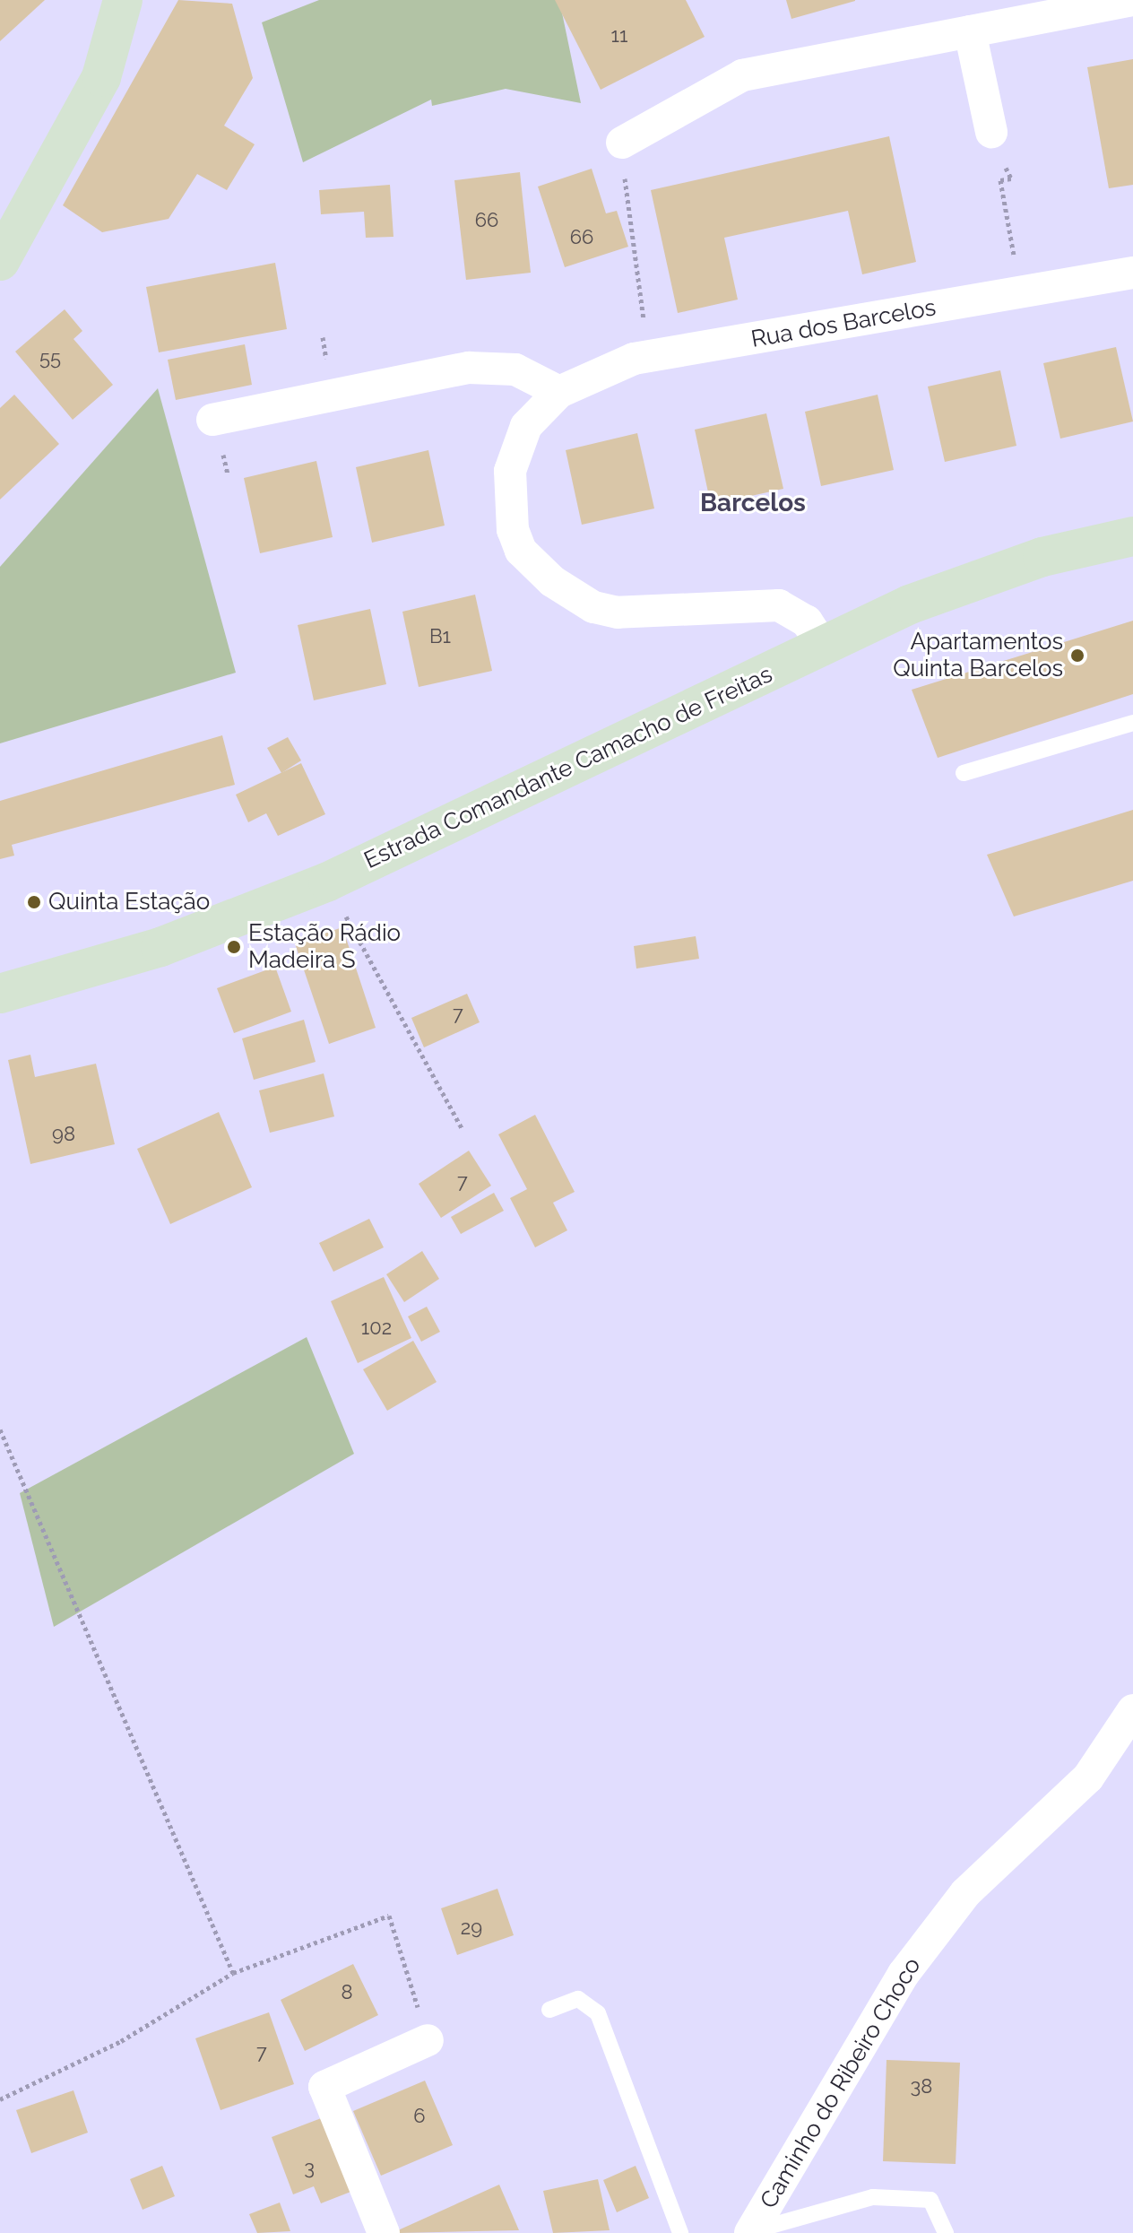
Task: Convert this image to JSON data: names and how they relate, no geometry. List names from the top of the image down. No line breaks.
{"streets":{"main road":["Estrada Comandante Camacho de Freitas"],"street":["Rua dos Barcelos","Caminho do Ribeiro Choco"]},"crossings":[["Rua dos Barcelos","Estrada Comandante Camacho de Freitas"]],"districts":["Barcelos"],"places":["Apartamentos Quinta Barcelos","Quinta Estação","Estação Rádio Madeira S"],"house_numbers":["11","66","66","55","B1","7","98","7","102","29","8","7","38","6","3"]}
